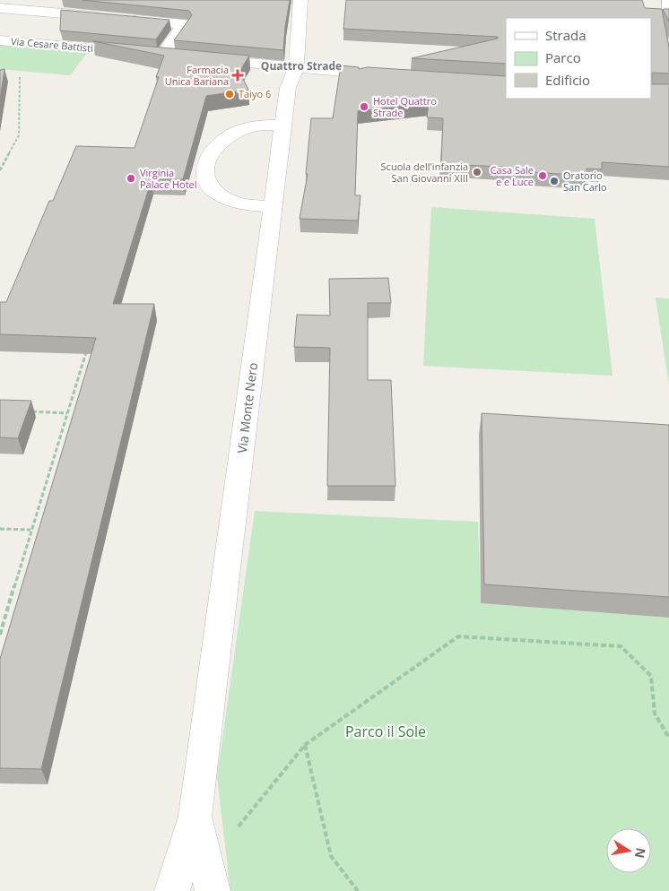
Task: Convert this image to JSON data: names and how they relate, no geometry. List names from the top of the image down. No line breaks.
{"streets":{"street":["Via Cesare Battisti","Via Monte Nero"]},"districts":["Quattro Strade"],"parks":["Parco il Sole"],"places":{"health":["Farmacia Unica Bariana"],"other":["Taiyo 6","Hotel Quattro Strade","Scuola dell'infanzia San Giovanni XIII","Casa Sale e e Luce","Virginia Palace Hotel","Oratorio San Carlo"]},"legend":["Strada","Parco","Edificio"],"north":"right"}
